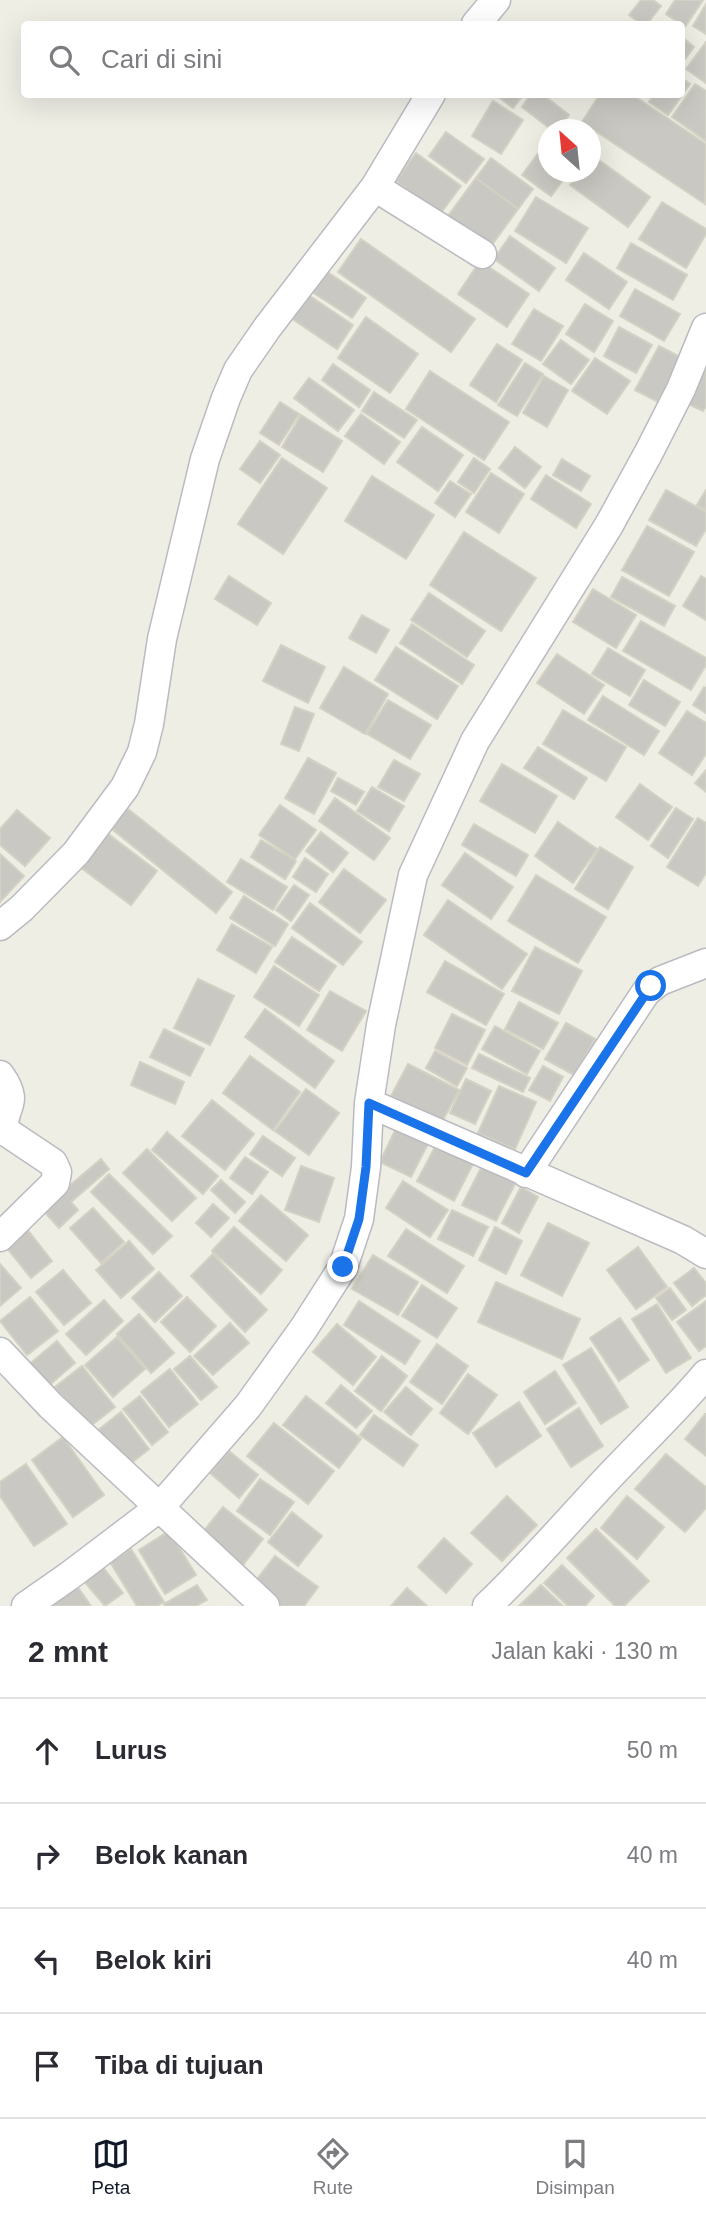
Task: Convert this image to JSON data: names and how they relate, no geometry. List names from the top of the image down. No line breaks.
{"north":"top left","page":{"search":"Cari di sini","heading":["2 mnt","Jalan kaki · 130 m"],"list":[["Lurus","50 m"],["Belok kanan","40 m"],["Belok kiri","40 m"],"Tiba di tujuan"],"nav":["Peta","Rute","Disimpan"]}}
